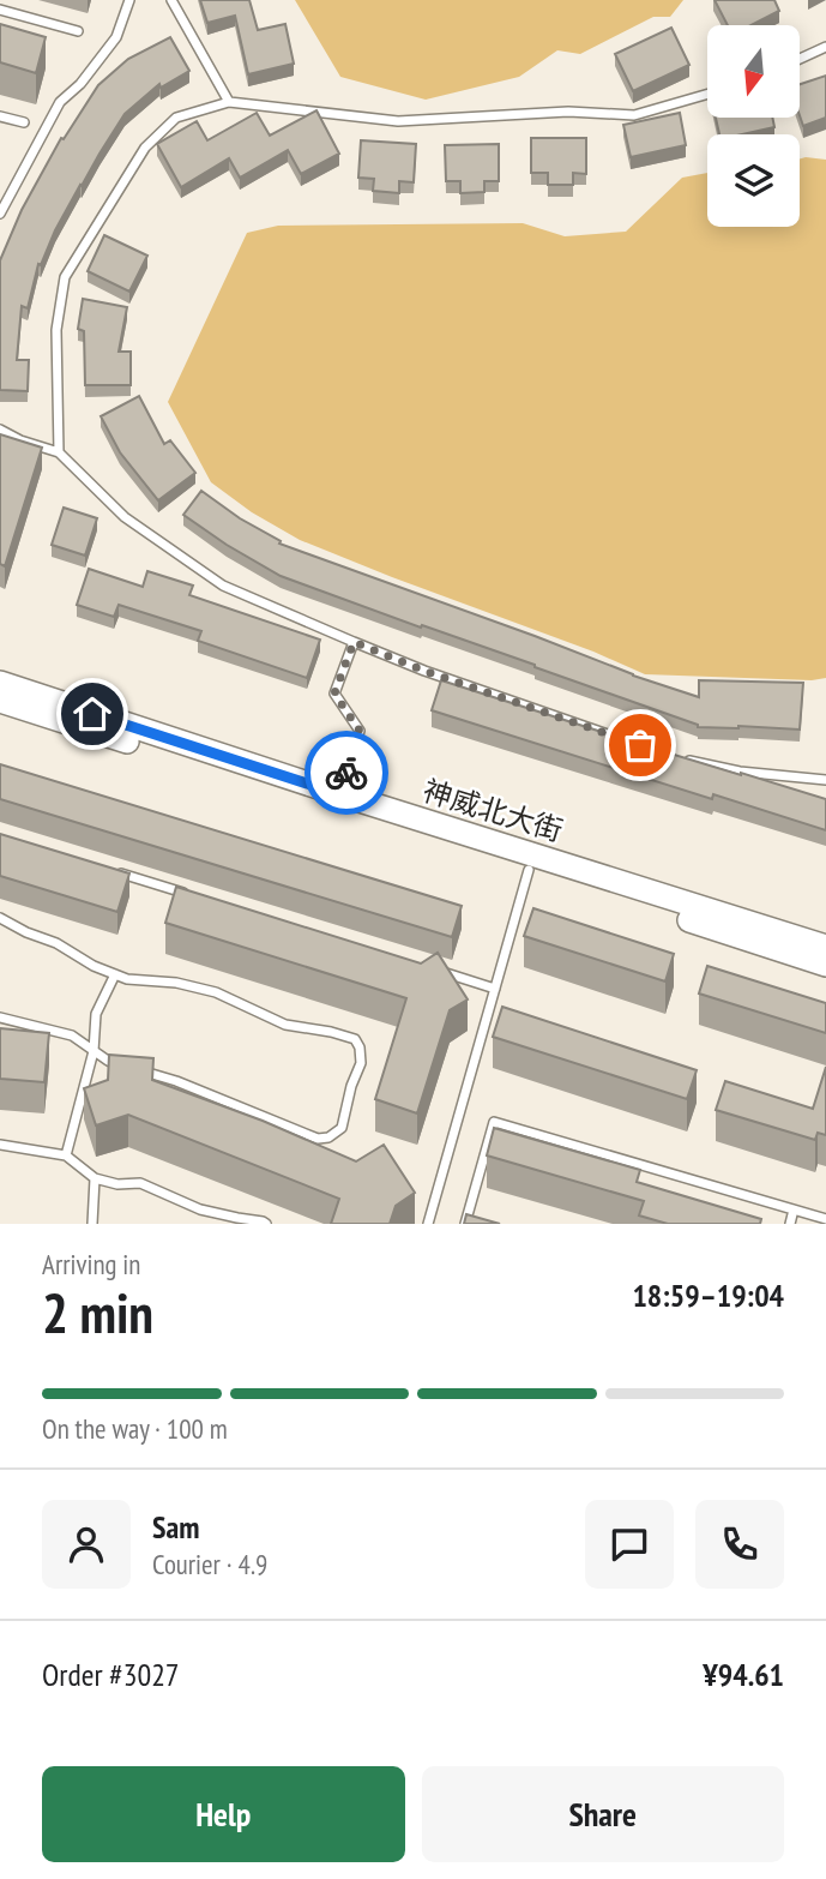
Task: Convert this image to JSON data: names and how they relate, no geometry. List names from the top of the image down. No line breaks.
{"streets":{"street":["神威北大街"]},"north":"bottom","page":{"heading":["2 min","Arriving in","18:59–19:04"],"panel":["Sam","Courier · 4.9","Order #3027","¥94.61"],"bar":"On the way · 100 m","buttons":["Help","Share"]}}
